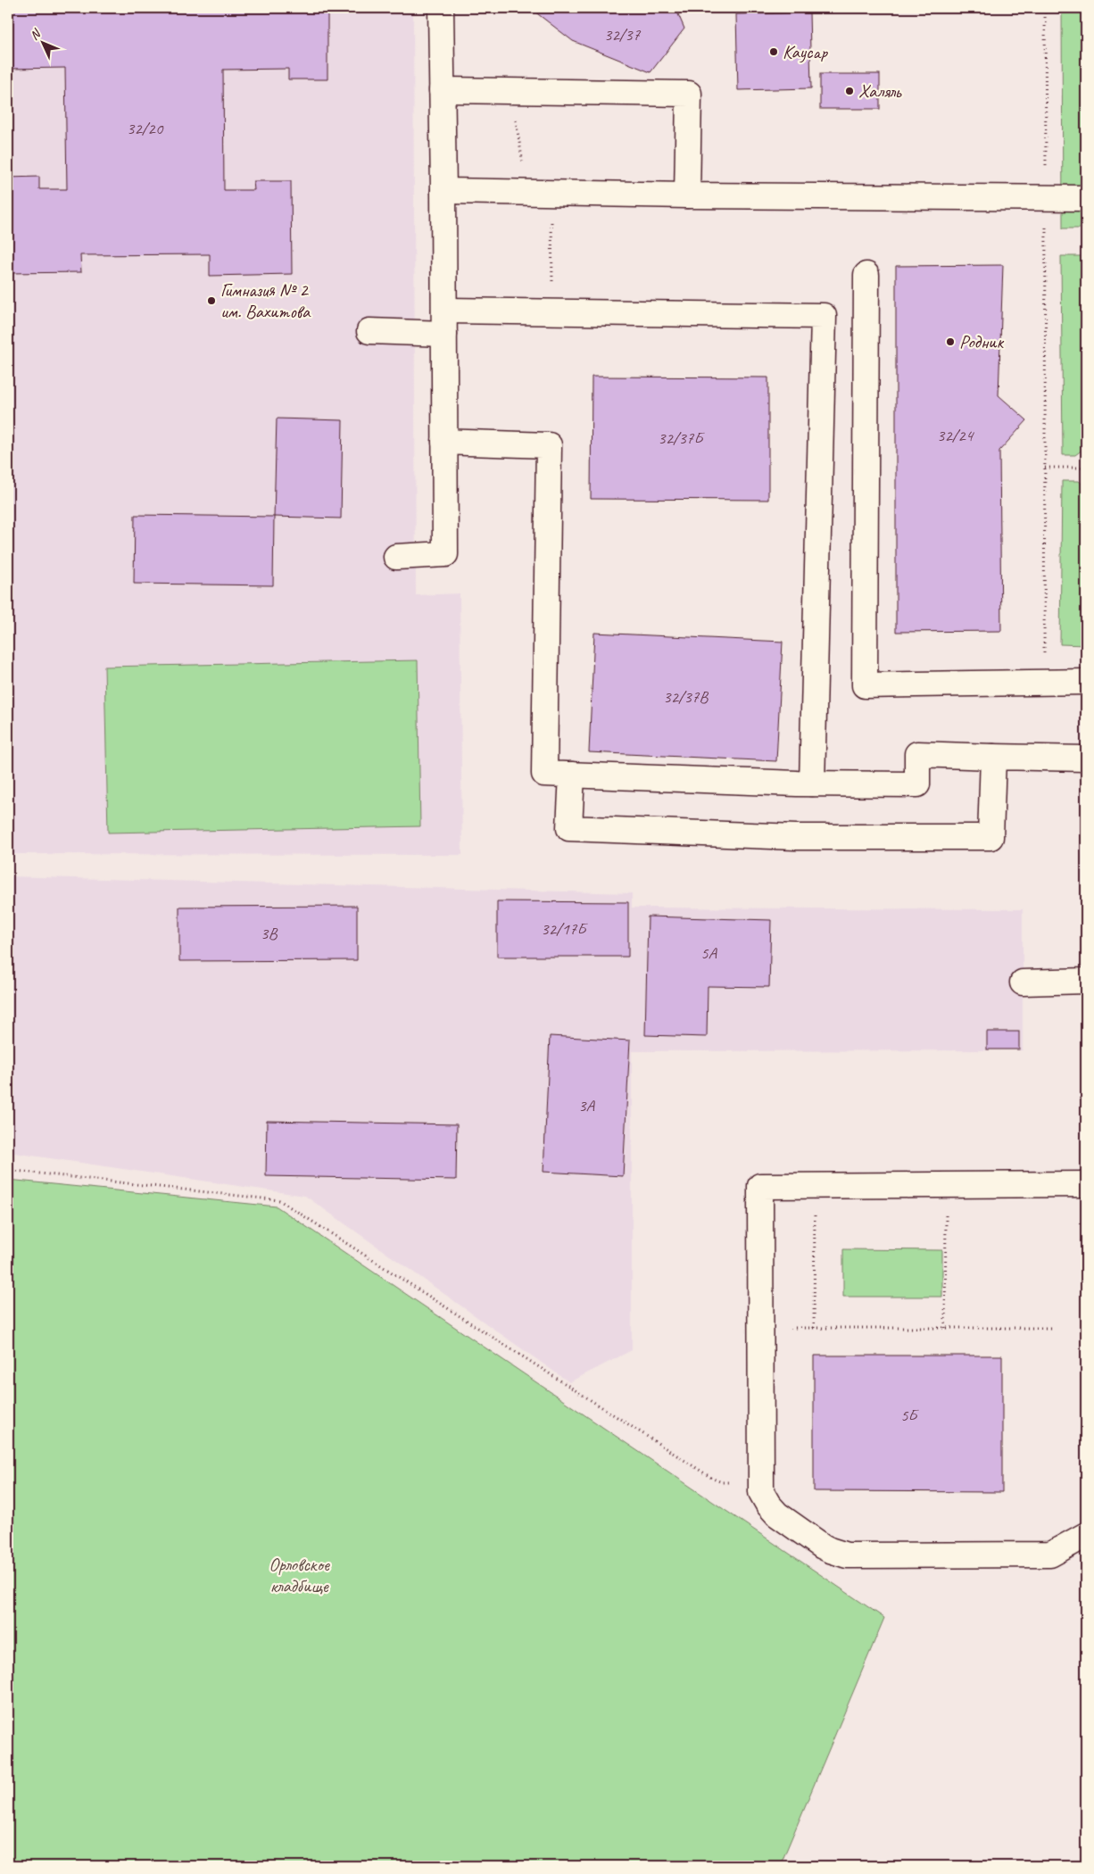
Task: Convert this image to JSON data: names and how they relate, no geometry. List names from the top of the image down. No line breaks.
{"parks":["Орловское кладбище"],"places":["Каусар","Халяль","Гимназия № 2 им. Вахитова","Родник"],"house_numbers":["32/37","32/20","32/24","32/37Б","32/37В","32/17Б","3В","5А","3А","5Б"],"north":"top left"}
